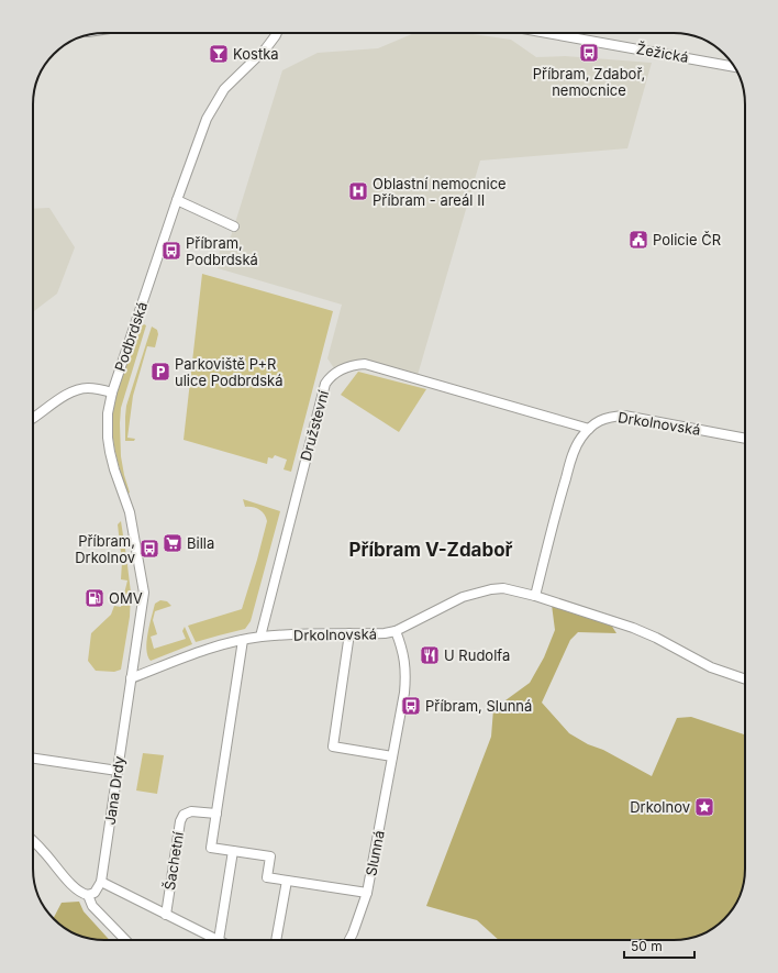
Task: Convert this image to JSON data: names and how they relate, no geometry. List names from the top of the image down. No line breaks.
{"streets":{"street":["Žežická","Podbrdská","Drkolnovská","Družstevní","Jana Drdy","Slunná","Šachetní"]},"crossings":[["Podbrdská","Drkolnovská"],["Podbrdská","Jana Drdy"],["Drkolnovská","Družstevní"],["Drkolnovská","Jana Drdy"],["Drkolnovská","Slunná"],["Jana Drdy","Šachetní"]],"districts":["Příbram V-Zdaboř"],"places":{"bus stop":["Příbram, Zdaboř, nemocnice","Příbram, Podbrdská","Příbram, Drkolnov","Příbram, Slunná"],"bar":["Kostka"],"hospital":["Oblastní nemocnice Příbram - areál II"],"public building":["Policie ČR"],"parking":["Parkoviště P+R ulice Podbrdská"],"supermarket":["Billa"],"fuel station":["OMV"],"restaurant":["U Rudolfa"],"place":["Drkolnov"]},"scale_bar":"50 m"}
